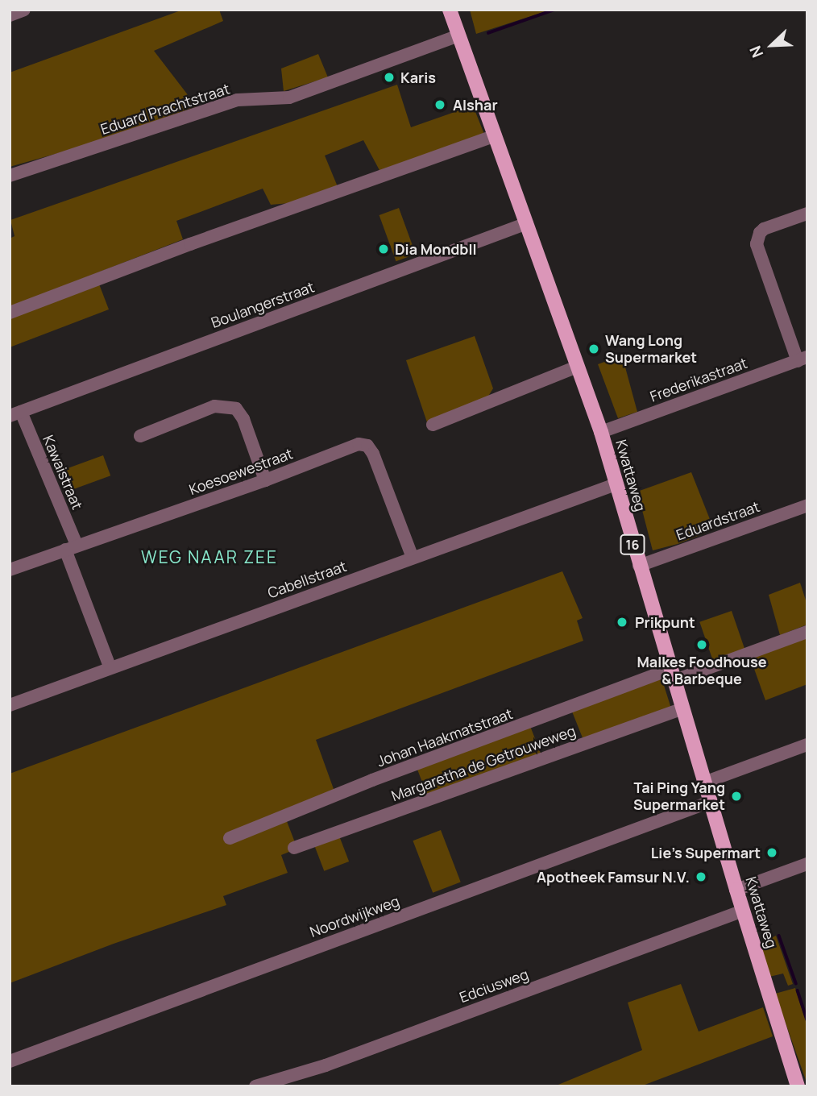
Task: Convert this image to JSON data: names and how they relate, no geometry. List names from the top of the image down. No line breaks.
{"streets":{"main road":["Kwattaweg","16"],"street":["Eduard Prachtstraat","Boulangerstraat","Frederikastraat","Koesoewestraat","Kawaistraat","Eduardstraat","Cabellstraat","Johan Haakmatstraat","Margaretha de Getrouweweg","Noordwijkweg","Edciusweg"]},"crossings":[["Eduard Prachtstraat","Kwattaweg"],["Boulangerstraat","Kawaistraat"],["Boulangerstraat","Kwattaweg"],["Frederikastraat","Kwattaweg"],["Koesoewestraat","Kawaistraat"],["Koesoewestraat","Cabellstraat"],["Kawaistraat","Cabellstraat"],["Kwattaweg","Eduardstraat"],["Kwattaweg","Cabellstraat"],["Kwattaweg","Johan Haakmatstraat"],["Kwattaweg","Margaretha de Getrouweweg"],["Kwattaweg","Noordwijkweg"],["Kwattaweg","Edciusweg"]],"districts":["WEG NAAR ZEE"],"places":["Karis","Alshar","Dia Mondbll","Wang Long Supermarket","Prikpunt","Malkes Foodhouse & Barbeque","Tai Ping Yang Supermarket","Lie's Supermart","Apotheek Famsur N.V."],"north":"bottom left"}
